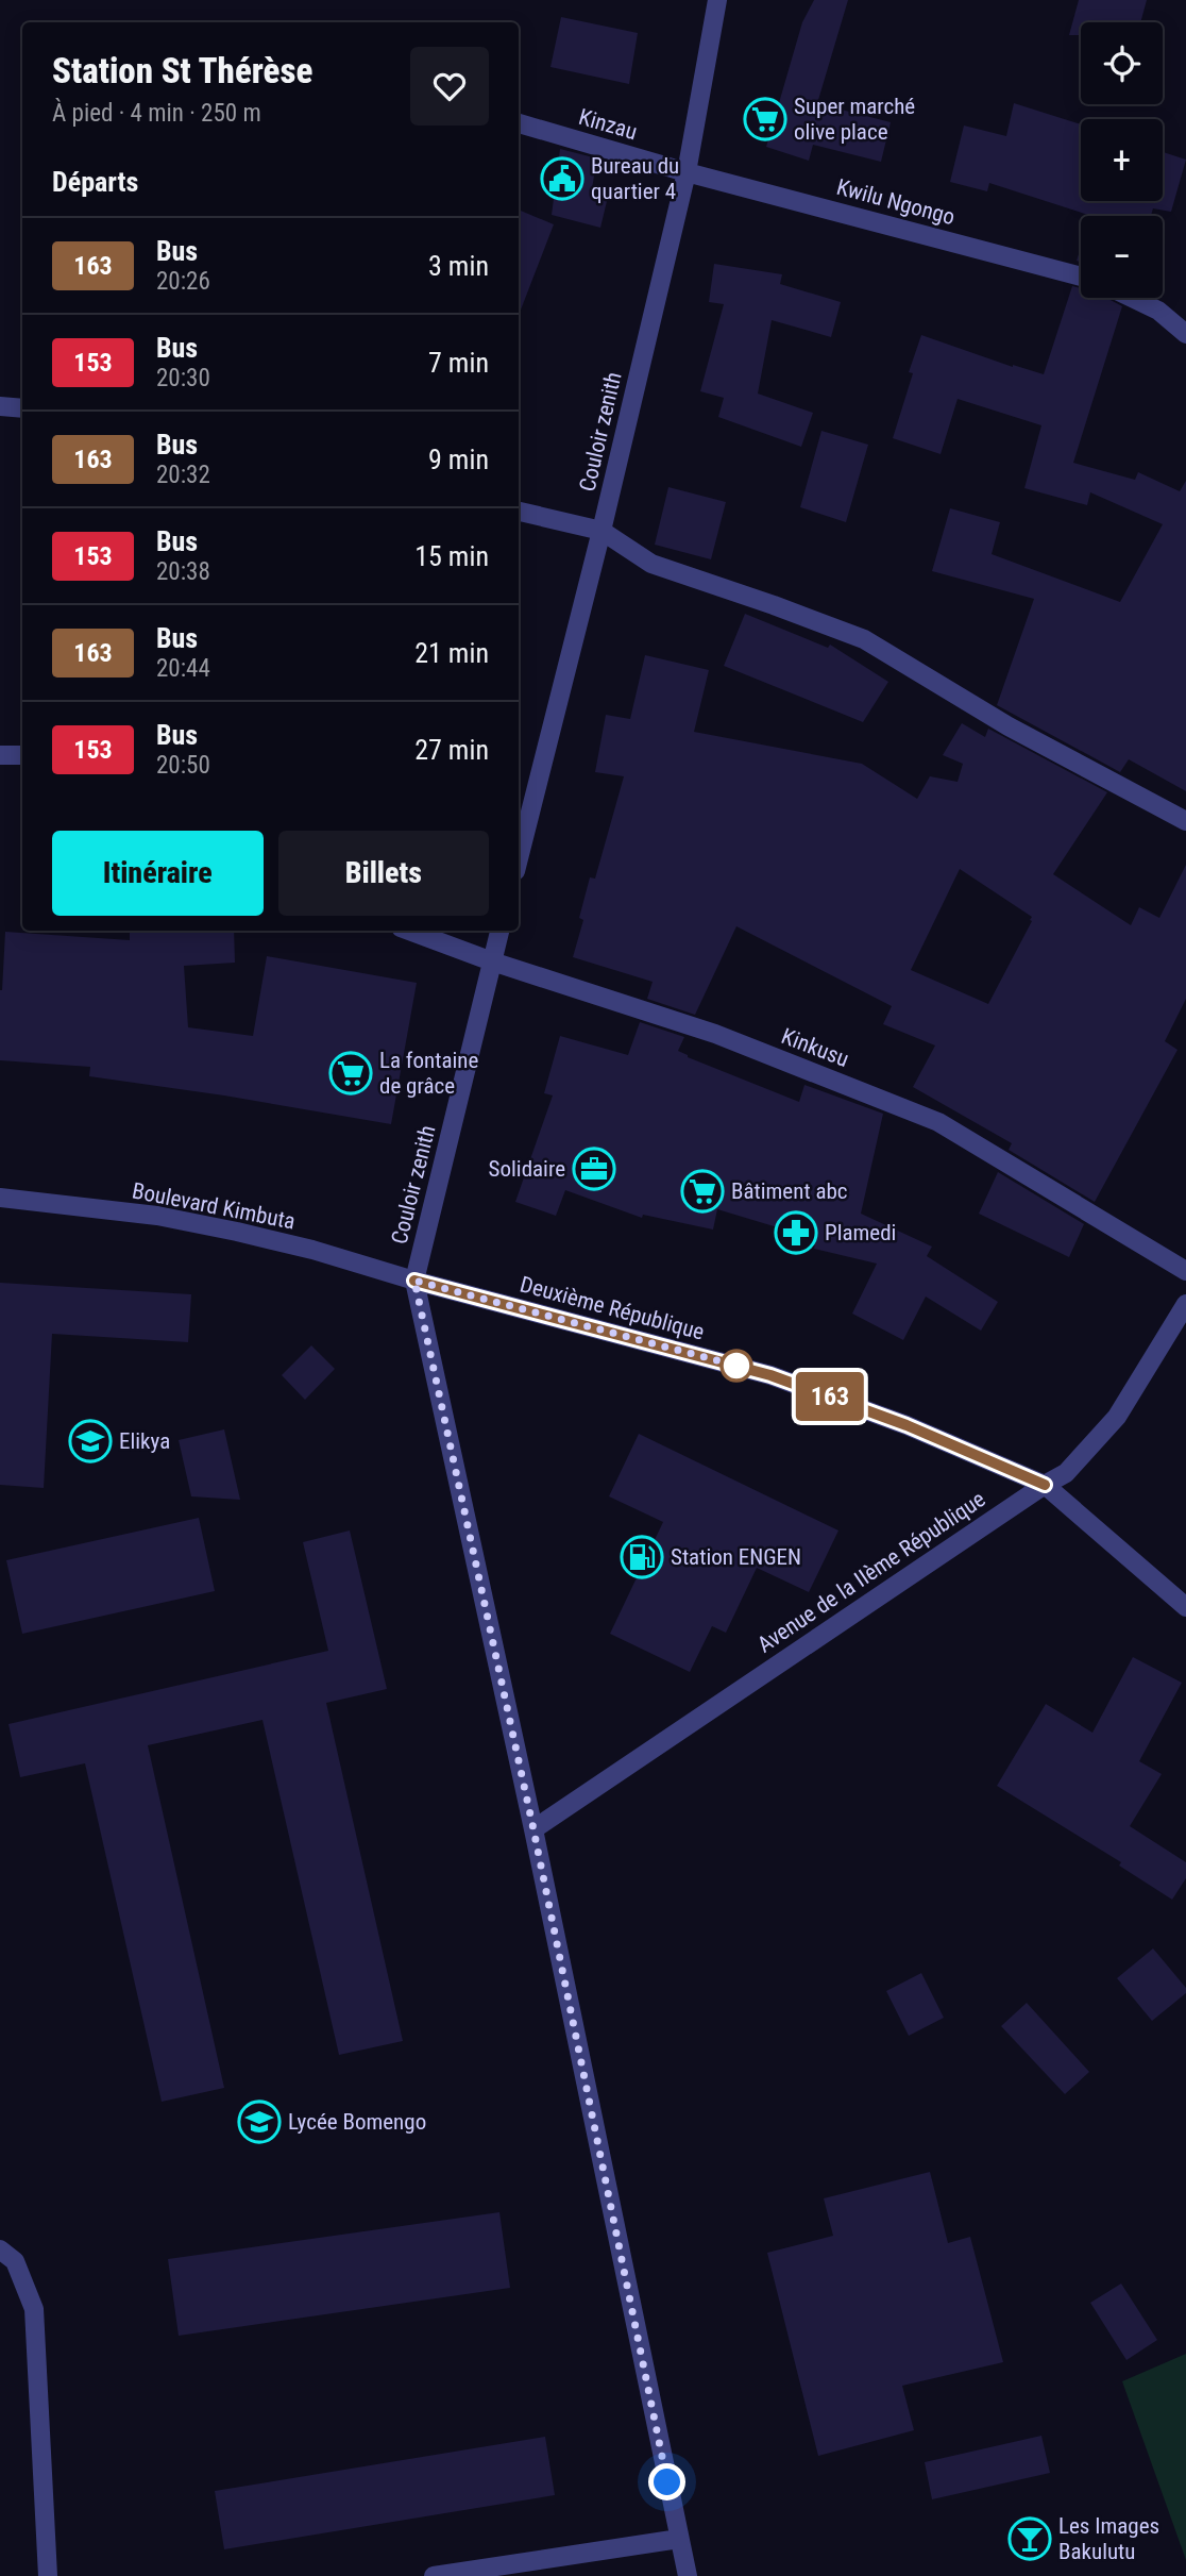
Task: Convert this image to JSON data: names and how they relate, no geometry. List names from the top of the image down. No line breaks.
{"streets":{"street":["Kinzau","Kwilu Ngongo","Couloir zenith","Kinkusu","Boulevard Kimbuta","Deuxième République","Avenue de la IIème République"]},"crossings":[["Kinzau","Kwilu Ngongo"],["Kinzau","Couloir zenith"],["Kwilu Ngongo","Couloir zenith"],["Couloir zenith","Kinkusu"],["Couloir zenith","Boulevard Kimbuta"],["Couloir zenith","Deuxième République"],["Boulevard Kimbuta","Deuxième République"],["Deuxième République","Avenue de la IIème République"]],"places":{"supermarket":["Super marché olive place","La fontaine de grâce","Bâtiment abc"],"public building":["Bureau du quartier 4"],"office":["Solidaire"],"pharmacy":["Plamedi"],"school or university":["Elikya","Lycée Bomengo"],"fuel station":["Station ENGEN"],"bar":["Les Images Bakulutu"]},"lines":["bus line 163"],"page":{"on_map":"163","map_buttons":["+","−"],"heading":[["Station St Thérèse","À pied · 4 min · 250 m"],"Départs"],"list":[{"mark":"163","name":"Bus","note":"20:26","value":"3 min"},{"mark":"153","name":"Bus","note":"20:30","value":"7 min"},{"mark":"163","name":"Bus","note":"20:32","value":"9 min"},{"mark":"153","name":"Bus","note":"20:38","value":"15 min"},{"mark":"163","name":"Bus","note":"20:44","value":"21 min"},{"mark":"153","name":"Bus","note":"20:50","value":"27 min"}],"buttons":["Itinéraire","Billets"]}}
